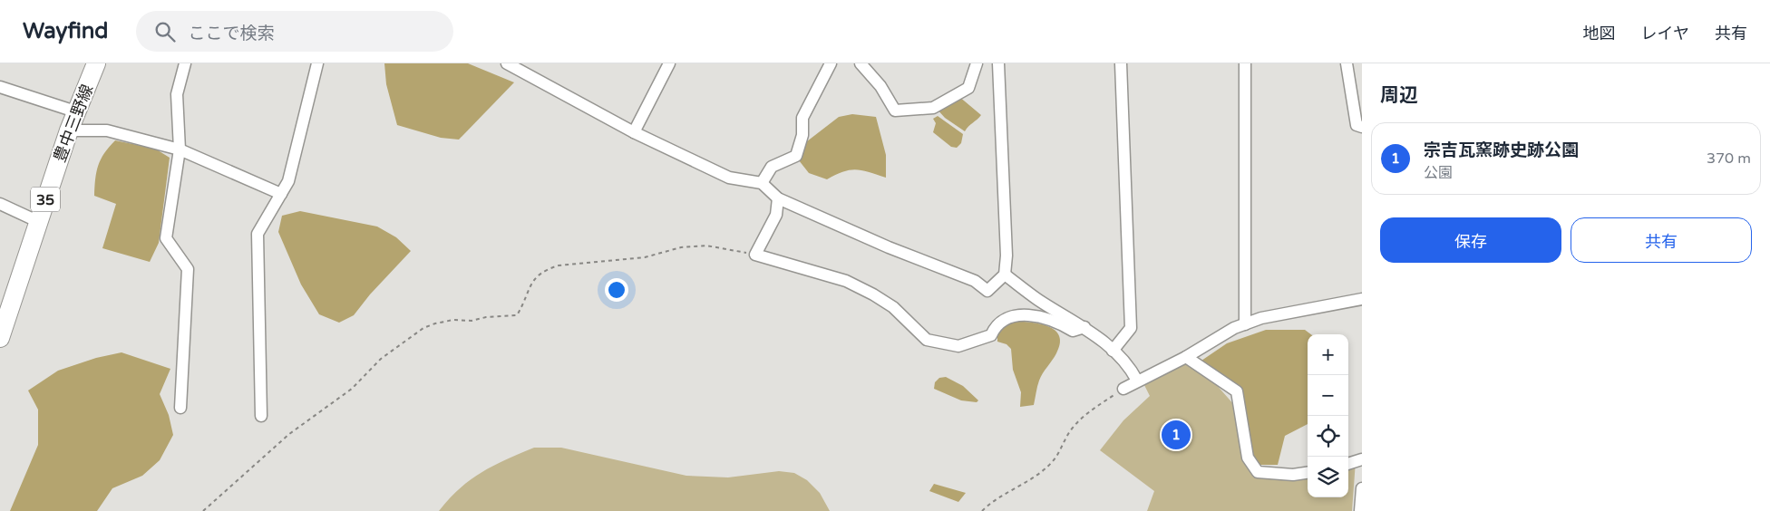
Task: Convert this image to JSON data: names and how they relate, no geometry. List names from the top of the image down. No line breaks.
{"streets":{"main road":["豊中三野線","35"]},"page":{"header":"Wayfind","search":"ここで検索","nav":["地図","レイヤ","共有"],"heading":"周辺","list":[{"mark":"1","name":"宗吉瓦窯跡史跡公園","note":"公園","value":"370 m"}],"buttons":["保存","共有"],"map_buttons":["+","−"],"pins":"1"}}
